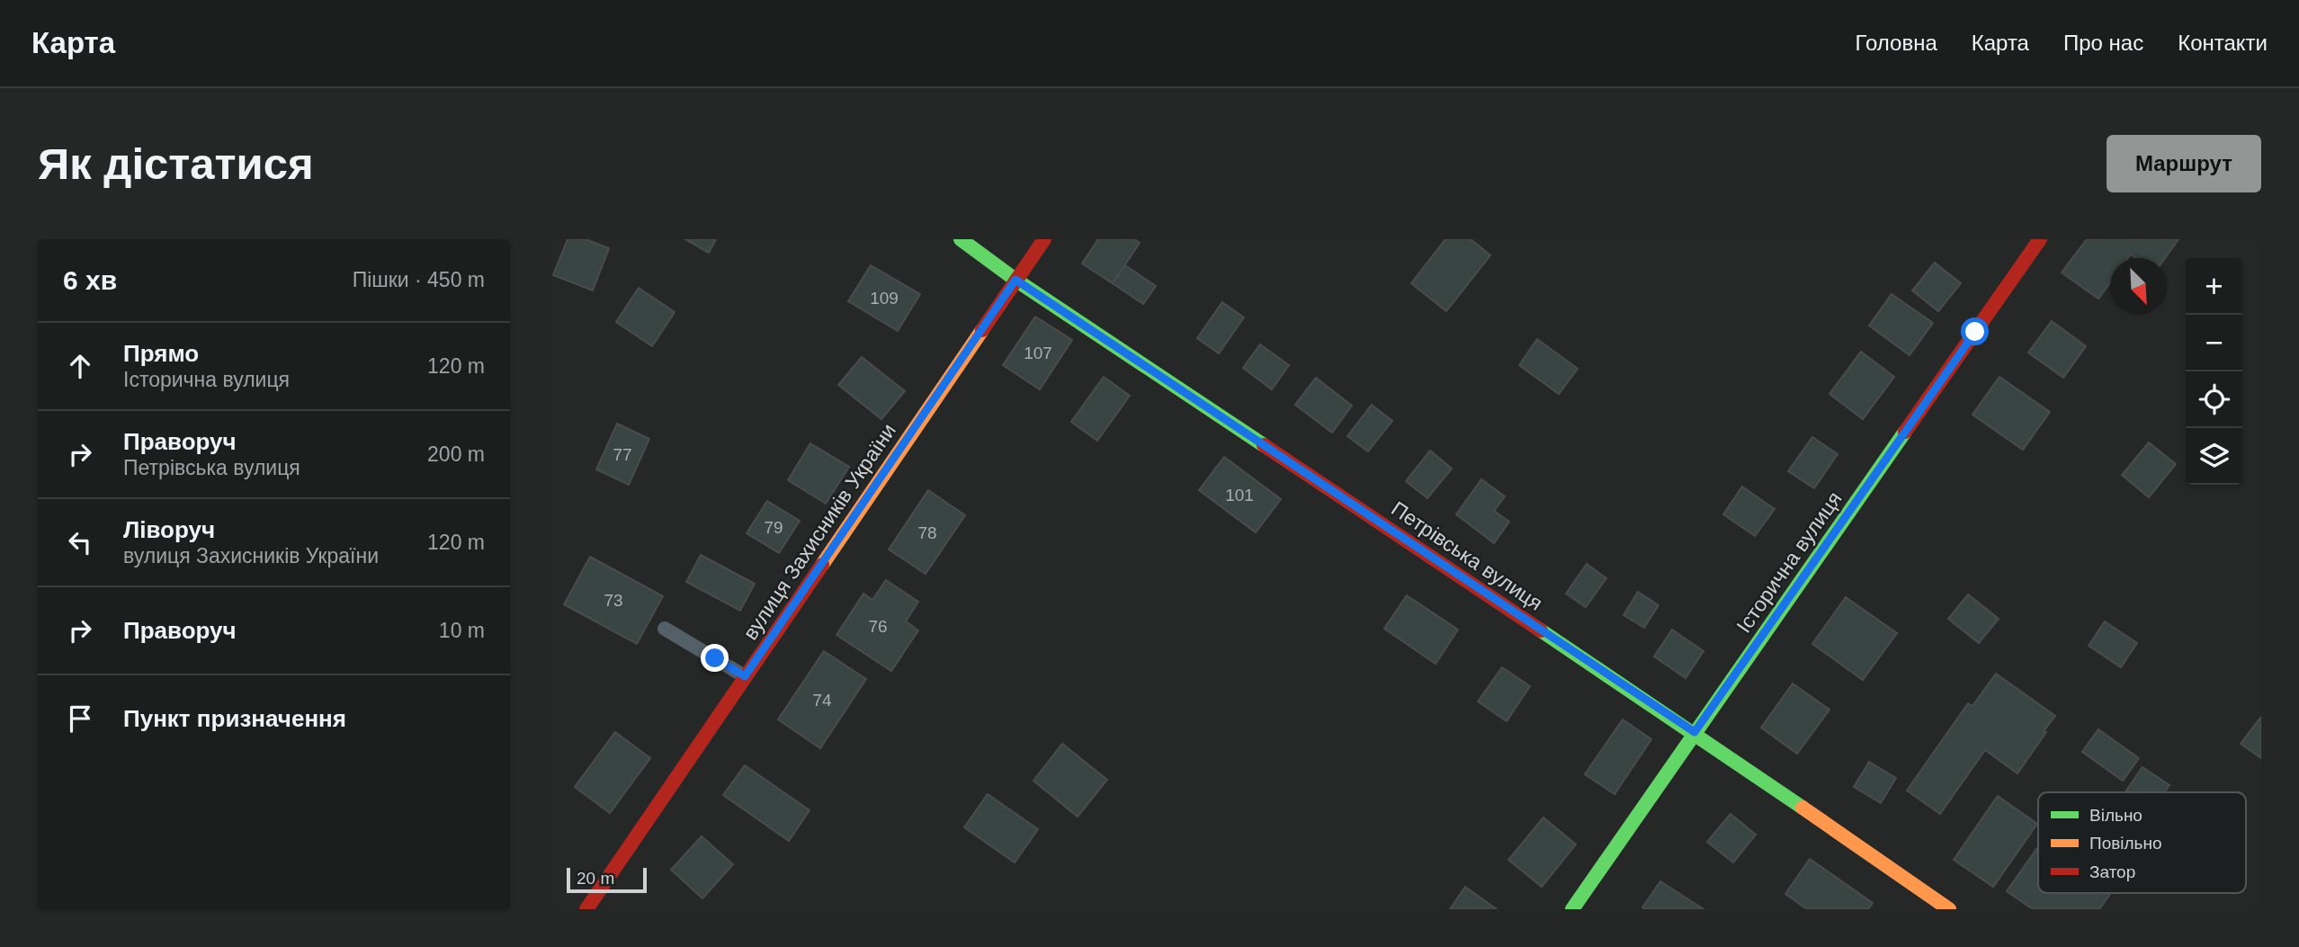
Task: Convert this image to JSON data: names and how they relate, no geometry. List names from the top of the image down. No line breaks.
{"streets":{"street":["вулиця Захисників України","Петрівська вулиця","Історична вулиця"]},"crossings":[["вулиця Захисників України","Петрівська вулиця"],["Петрівська вулиця","Історична вулиця"]],"house_numbers":["109","107","77","101","79","78","73","76","74"],"legend":["Вільно","Повільно","Затор"],"scale_bar":"20 m","north":"bottom right","page":{"header":"Карта","nav":["Головна","Карта","Про нас","Контакти"],"buttons":"Маршрут","title":"Як дістатися","heading":["6 хв","Пішки · 450 m"],"map_buttons":["+","−"],"list":[["Прямо","Історична вулиця","120 m"],["Праворуч","Петрівська вулиця","200 m"],["Ліворуч","вулиця Захисників України","120 m"],["Праворуч","10 m"],"Пункт призначення"],"scale":"20 m"}}
